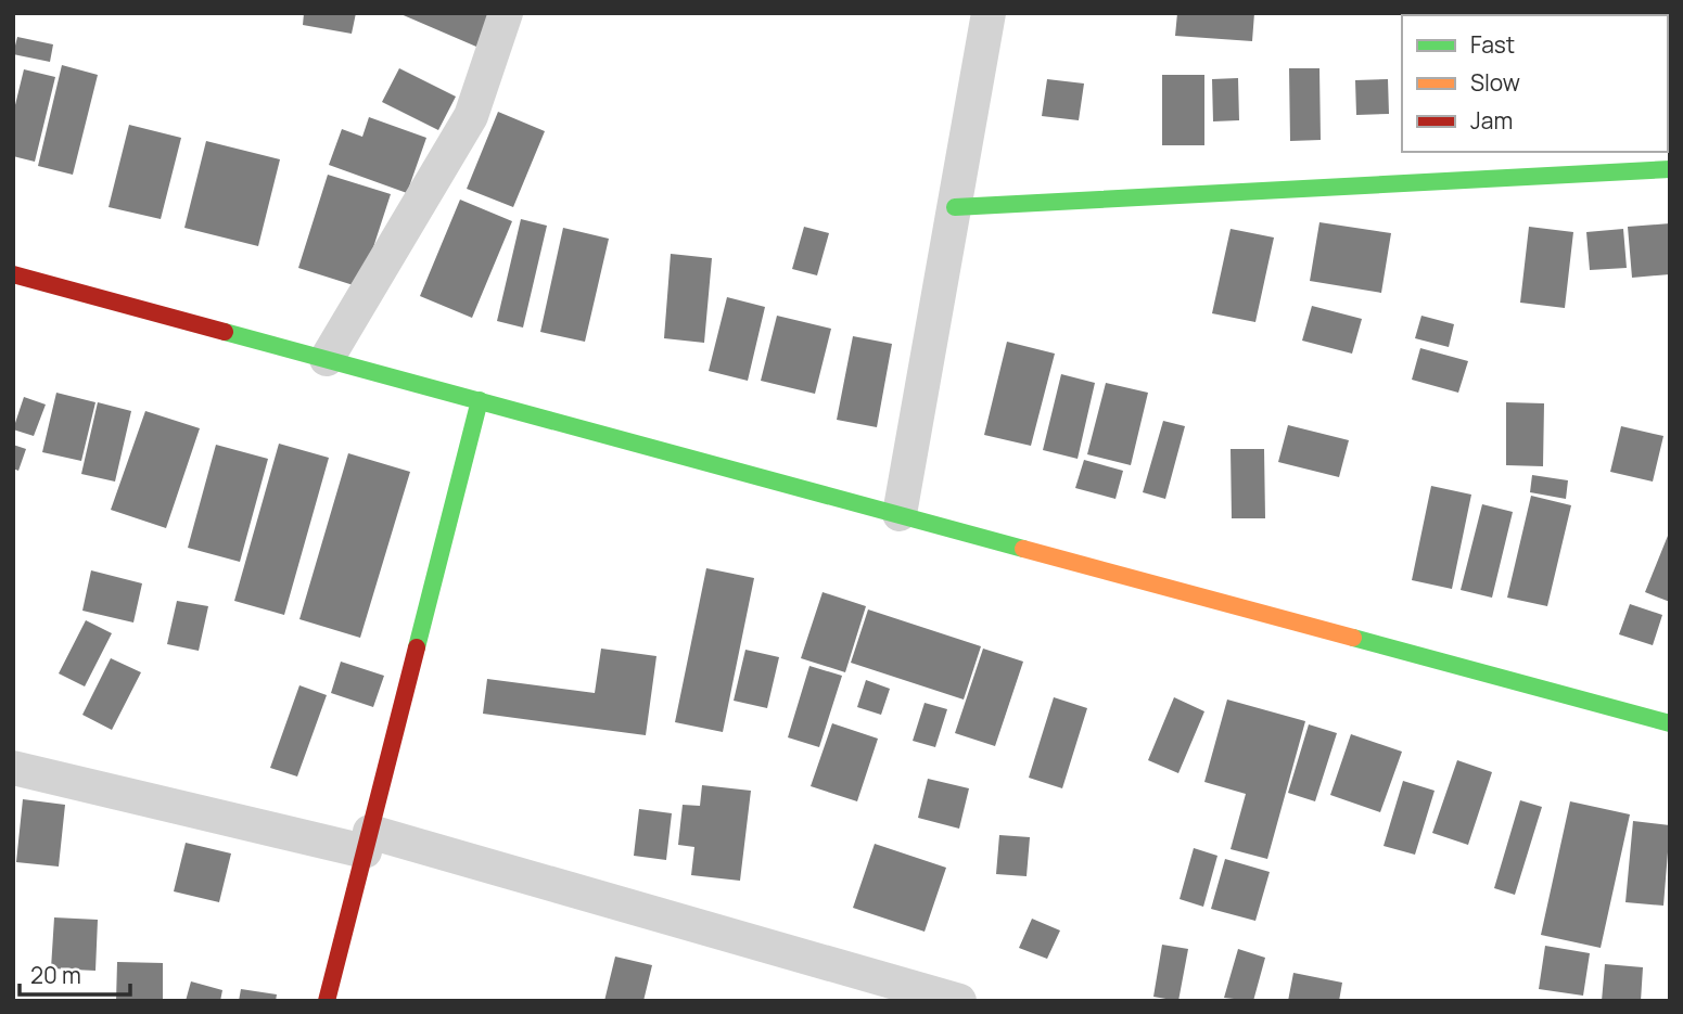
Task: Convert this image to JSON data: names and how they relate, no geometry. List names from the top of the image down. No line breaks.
{"legend":["Fast","Slow","Jam"],"scale_bar":"20 m"}
